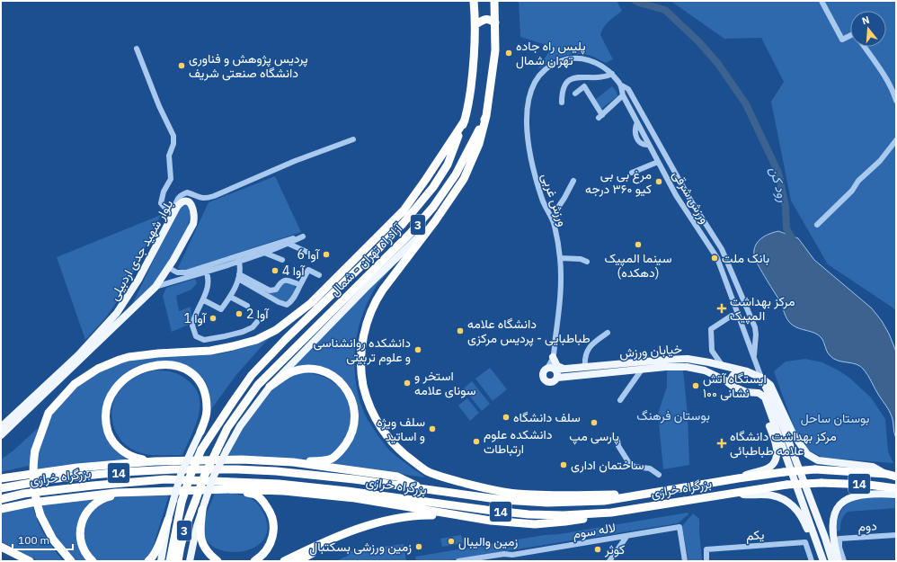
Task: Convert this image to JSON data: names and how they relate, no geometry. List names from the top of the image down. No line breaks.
{"streets":{"highway":["3","آزادراه تهران - شمال","14","بزرگراه خرازی"],"main road":["بلوار شهید جدی اردبیلی","خیابان ورزش"],"street":["ورزش شرقی","ورزش غربی","دوم","لاله سوم","یکم"]},"crossings":[["ورزش شرقی","ورزش غربی"],["ورزش شرقی","خیابان ورزش"],["ورزش غربی","خیابان ورزش"],["3","آزادراه تهران - شمال"],["14","بزرگراه خرازی"]],"water":["رود کن"],"parks":["بوستان فرهنگ","بوستان ساحل"],"places":{"other":["پلیس راه جاده تهران شمال","پردیس پژوهش و فناوری دانشگاه صنعتی شریف","مرغ بی بی کیو ۳۶۰ درجه","سینما المپیک (دهکده)","آوا 6","بانک ملت","آوا 4","آوا 2","آوا 1","دانشگاه علامه طباطبایی - پردیس مرکزی","دانشکده روانشناسی و علوم تربیتی","استخر و سونای علامه","ایستگاه آتش نشانی ۱۰۰","سلف دانشگاه","پارسی مپ","سلف ویژه و اساتید","دانشکده علوم ارتباطات","ساختمان اداری","زمین والیبال","زمین ورزشی بسکتبال","کوثر"],"health":["مرکز بهداشت المپیک","مرکز بهداشت دانشگاه علامه طباطبائی"]},"scale_bar":"100 m","north":"top"}
